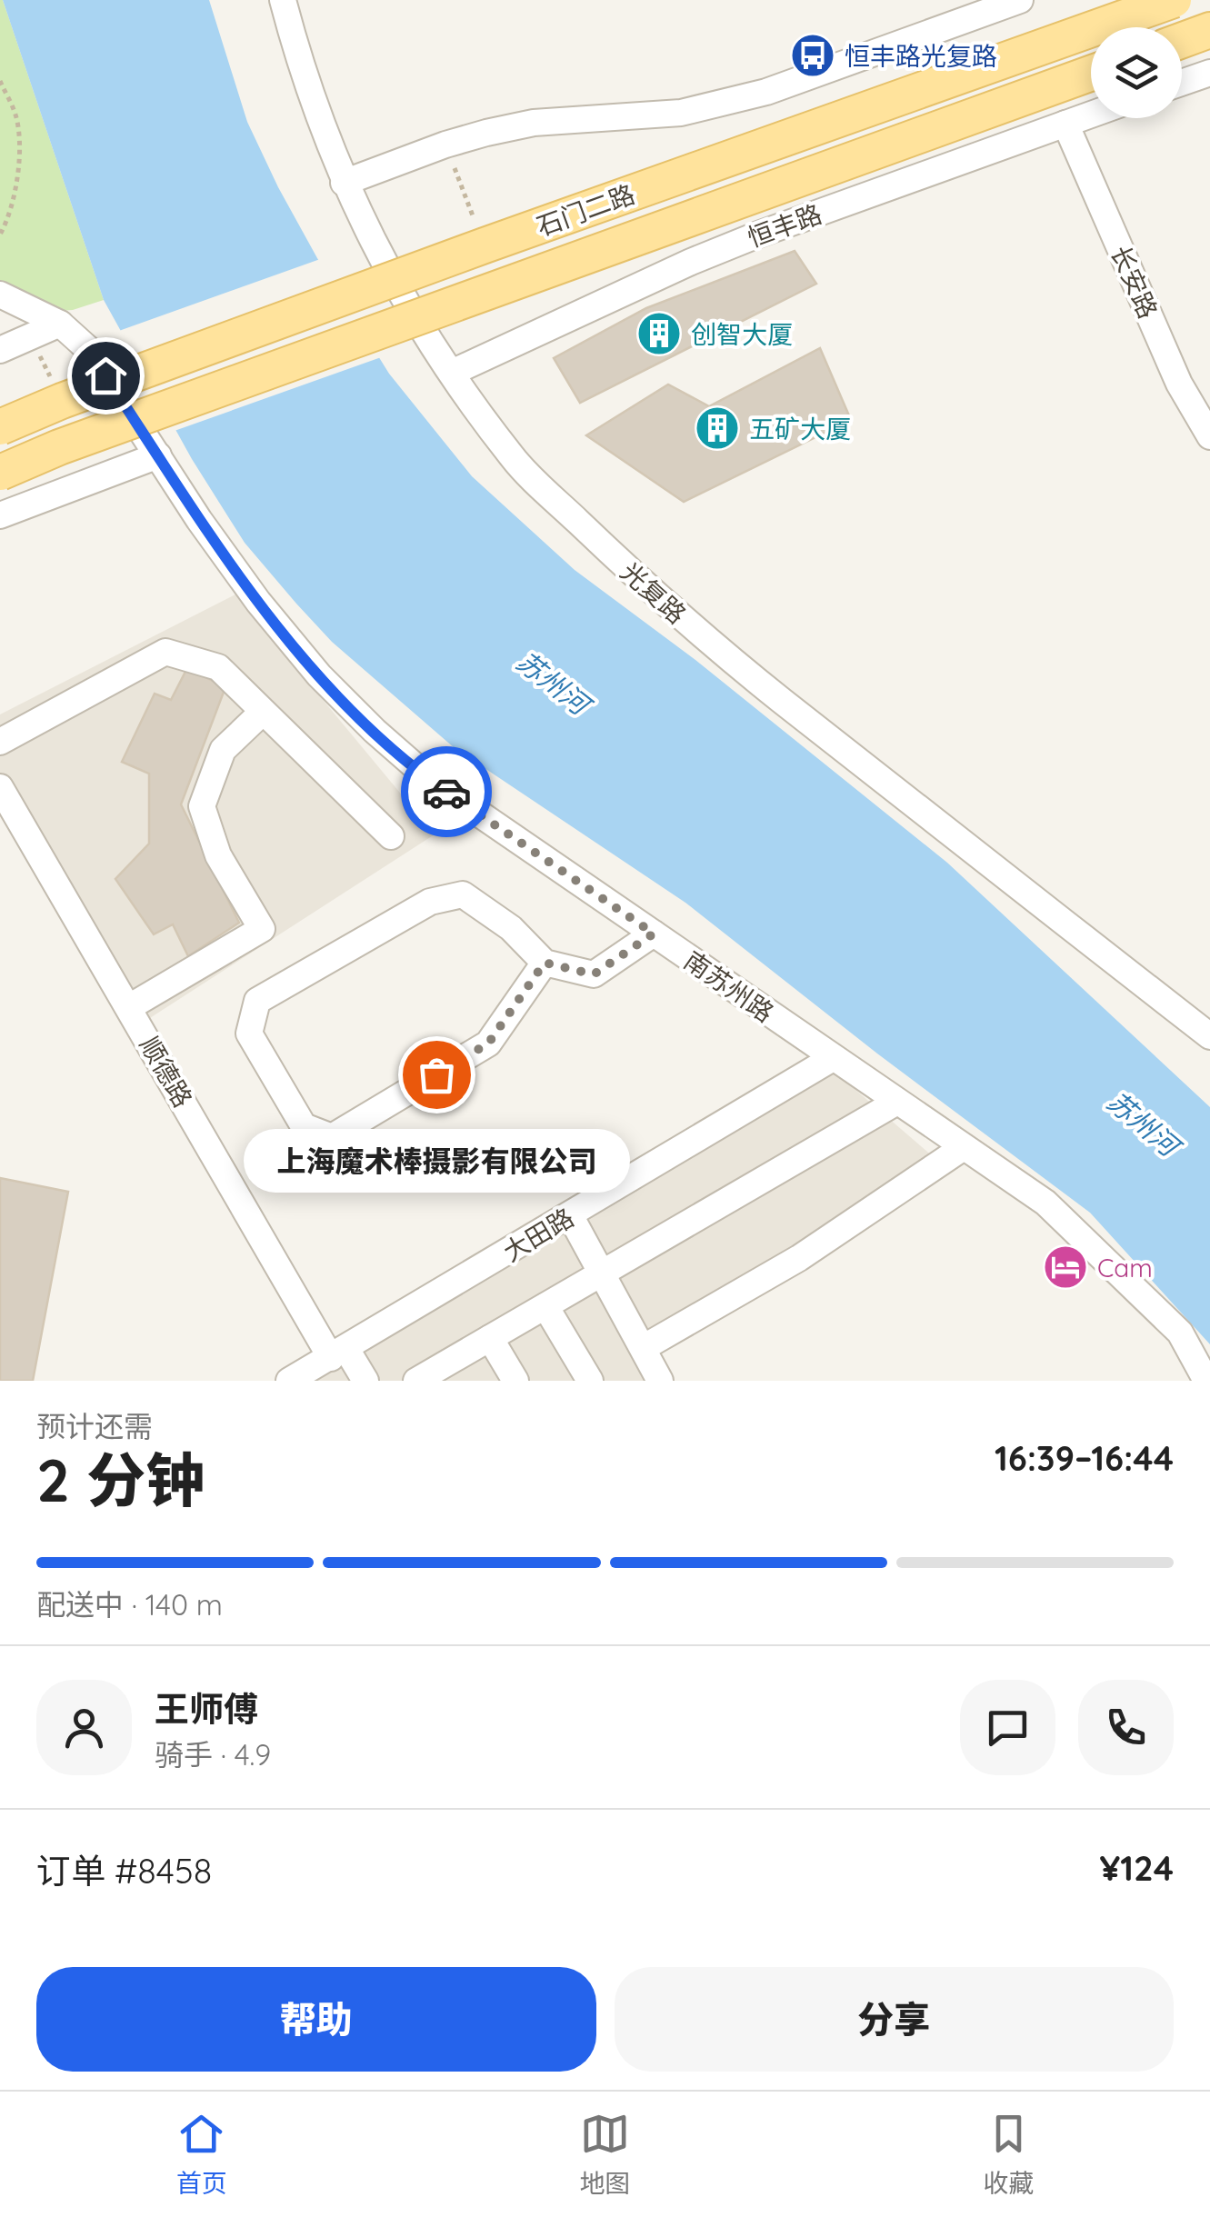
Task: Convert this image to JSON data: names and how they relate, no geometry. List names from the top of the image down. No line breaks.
{"streets":{"main road":["石门二路"],"street":["恒丰路","长安路","光复路","南苏州路","顺德路","大田路"]},"crossings":[["恒丰路","长安路"],["恒丰路","光复路"],["南苏州路","大田路"],["顺德路","大田路"]],"water":["苏州河"],"places":{"bus stop":["恒丰路光复路"],"building":["创智大厦","五矿大厦"],"other":["上海魔术棒摄影有限公司"],"hotel":["Cam"]},"page":{"bubble":"上海魔术棒摄影有限公司","heading":["2 分钟","预计还需","16:39–16:44"],"panel":["王师傅","骑手 · 4.9","订单 #8458","¥124"],"bar":"配送中 · 140 m","buttons":["帮助","分享"],"tabs":["首页","地图","收藏"]}}
